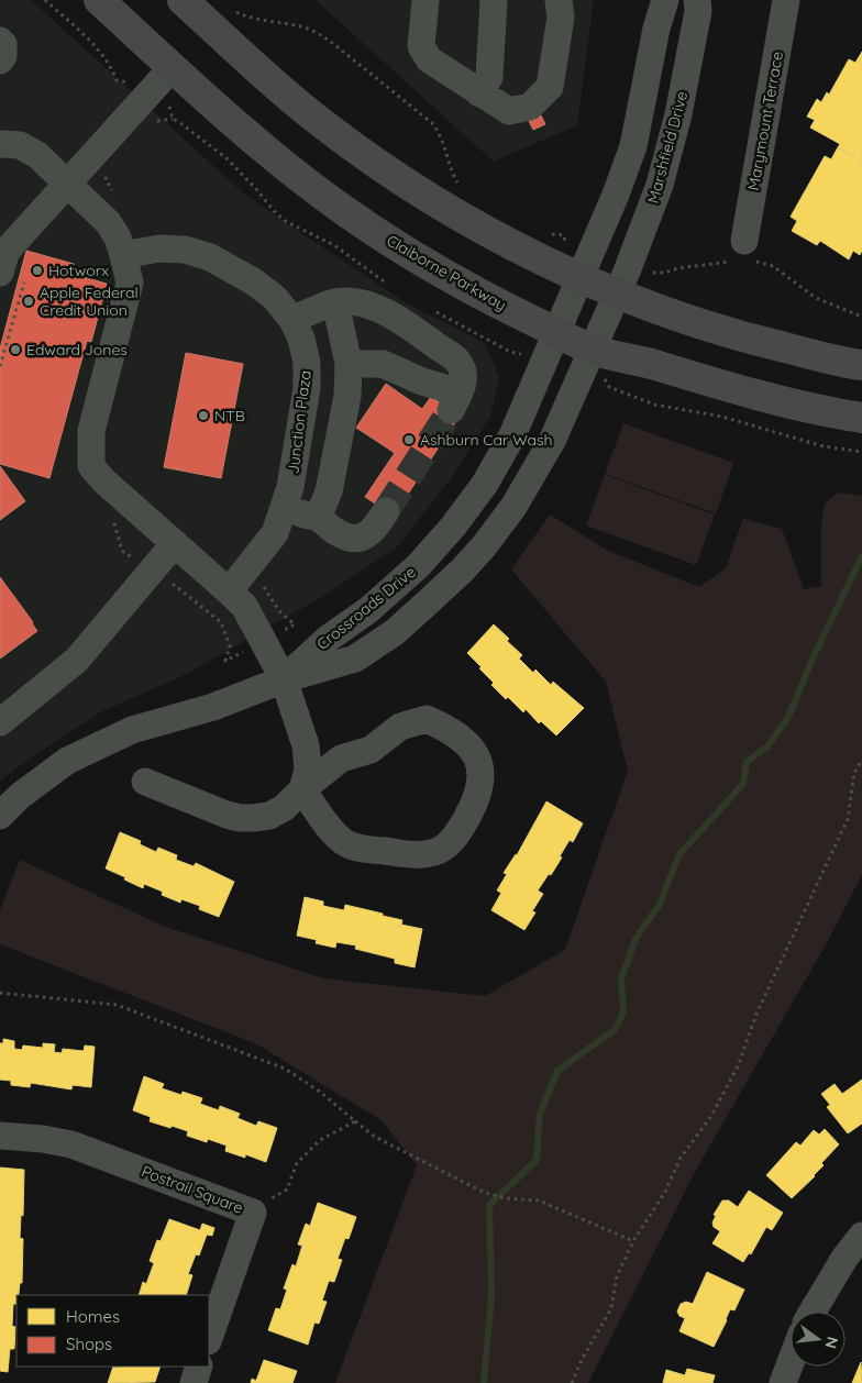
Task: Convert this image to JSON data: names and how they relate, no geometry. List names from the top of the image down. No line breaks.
{"streets":{"main road":["Claiborne Parkway"],"street":["Marymount Terrace","Marshfield Drive","Junction Plaza","Crossroads Drive","Postrail Square"]},"crossings":[["Marshfield Drive","Claiborne Parkway"],["Marshfield Drive","Crossroads Drive"],["Claiborne Parkway","Crossroads Drive"]],"places":["Hotworx","Apple Federal Credit Union","Edward Jones","NTB","Ashburn Car Wash"],"legend":["Homes","Shops"],"north":"right"}
